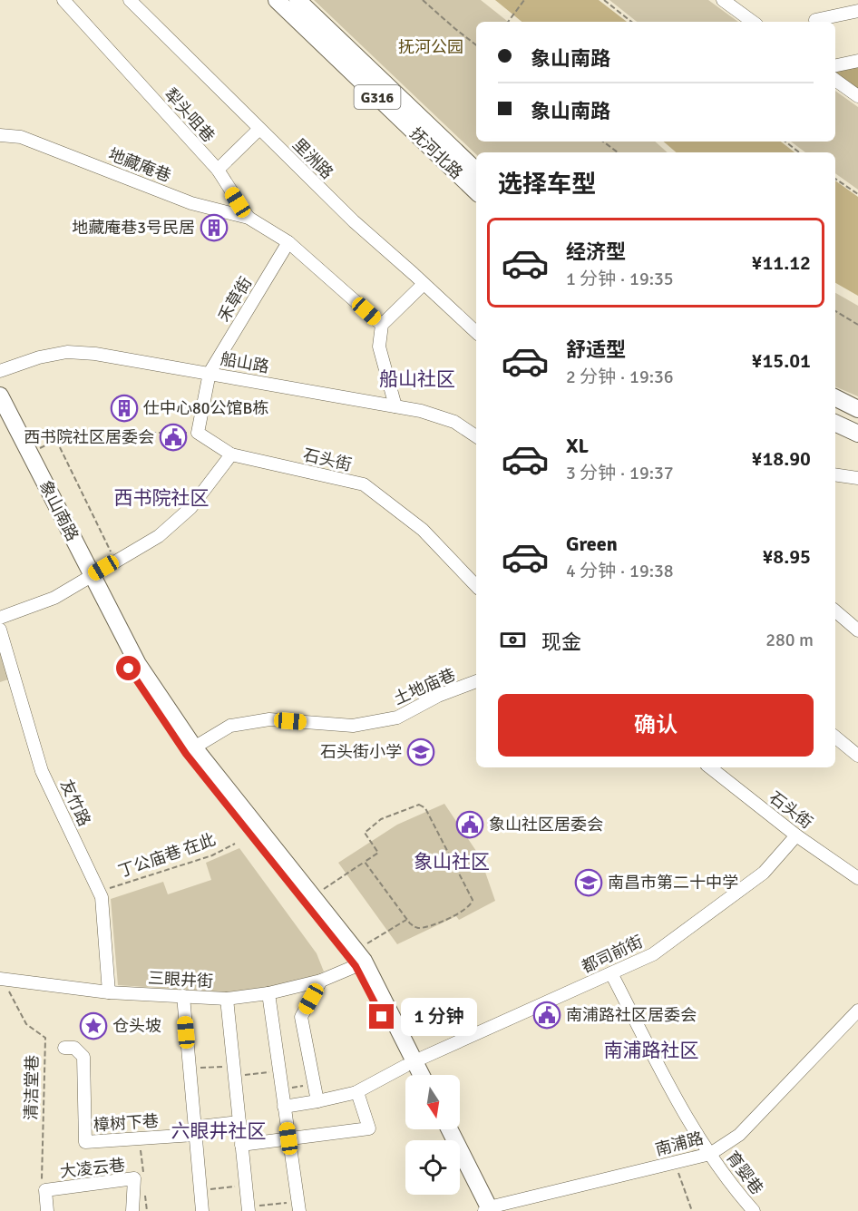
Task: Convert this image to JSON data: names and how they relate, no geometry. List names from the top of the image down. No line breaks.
{"streets":{"main road":["G316","抚河北路","象山南路"],"street":["犁头咀巷","里洲路","地藏庵巷","禾草街","船山路","石头街","土地庙巷","友竹路","都司前街","三眼井街","樟树下巷","南浦路","大凌云巷","育婴巷"],"path":["丁公庙巷 在此","清洁堂巷"]},"crossings":[["犁头咀巷","地藏庵巷"],["禾草街","船山路"],["石头街","都司前街"],["象山南路","土地庙巷"],["象山南路","都司前街"],["象山南路","三眼井街"],["友竹路","三眼井街"],["都司前街","育婴巷"],["三眼井街","清洁堂巷"],["南浦路","育婴巷"]],"districts":["船山社区","西书院社区","象山社区","南浦路社区","六眼井社区"],"parks":["抚河公园"],"places":{"building":["地藏庵巷3号民居","仕中心80公馆B栋"],"public building":["西书院社区居委会","象山社区居委会","南浦路社区居委会"],"school or university":["石头街小学","南昌市第二十中学"],"place":["仓头坡"]},"north":"bottom","page":{"banner":["象山南路","象山南路"],"heading":"选择车型","list":[{"name":"经济型","note":"1 分钟 · 19:35","value":"¥11.12"},{"name":"舒适型","note":"2 分钟 · 19:36","value":"¥15.01"},{"name":"XL","note":"3 分钟 · 19:37","value":"¥18.90"},{"name":"Green","note":"4 分钟 · 19:38","value":"¥8.95"}],"pay":["现金","280 m"],"buttons":"确认","bubble":"1 分钟"}}
